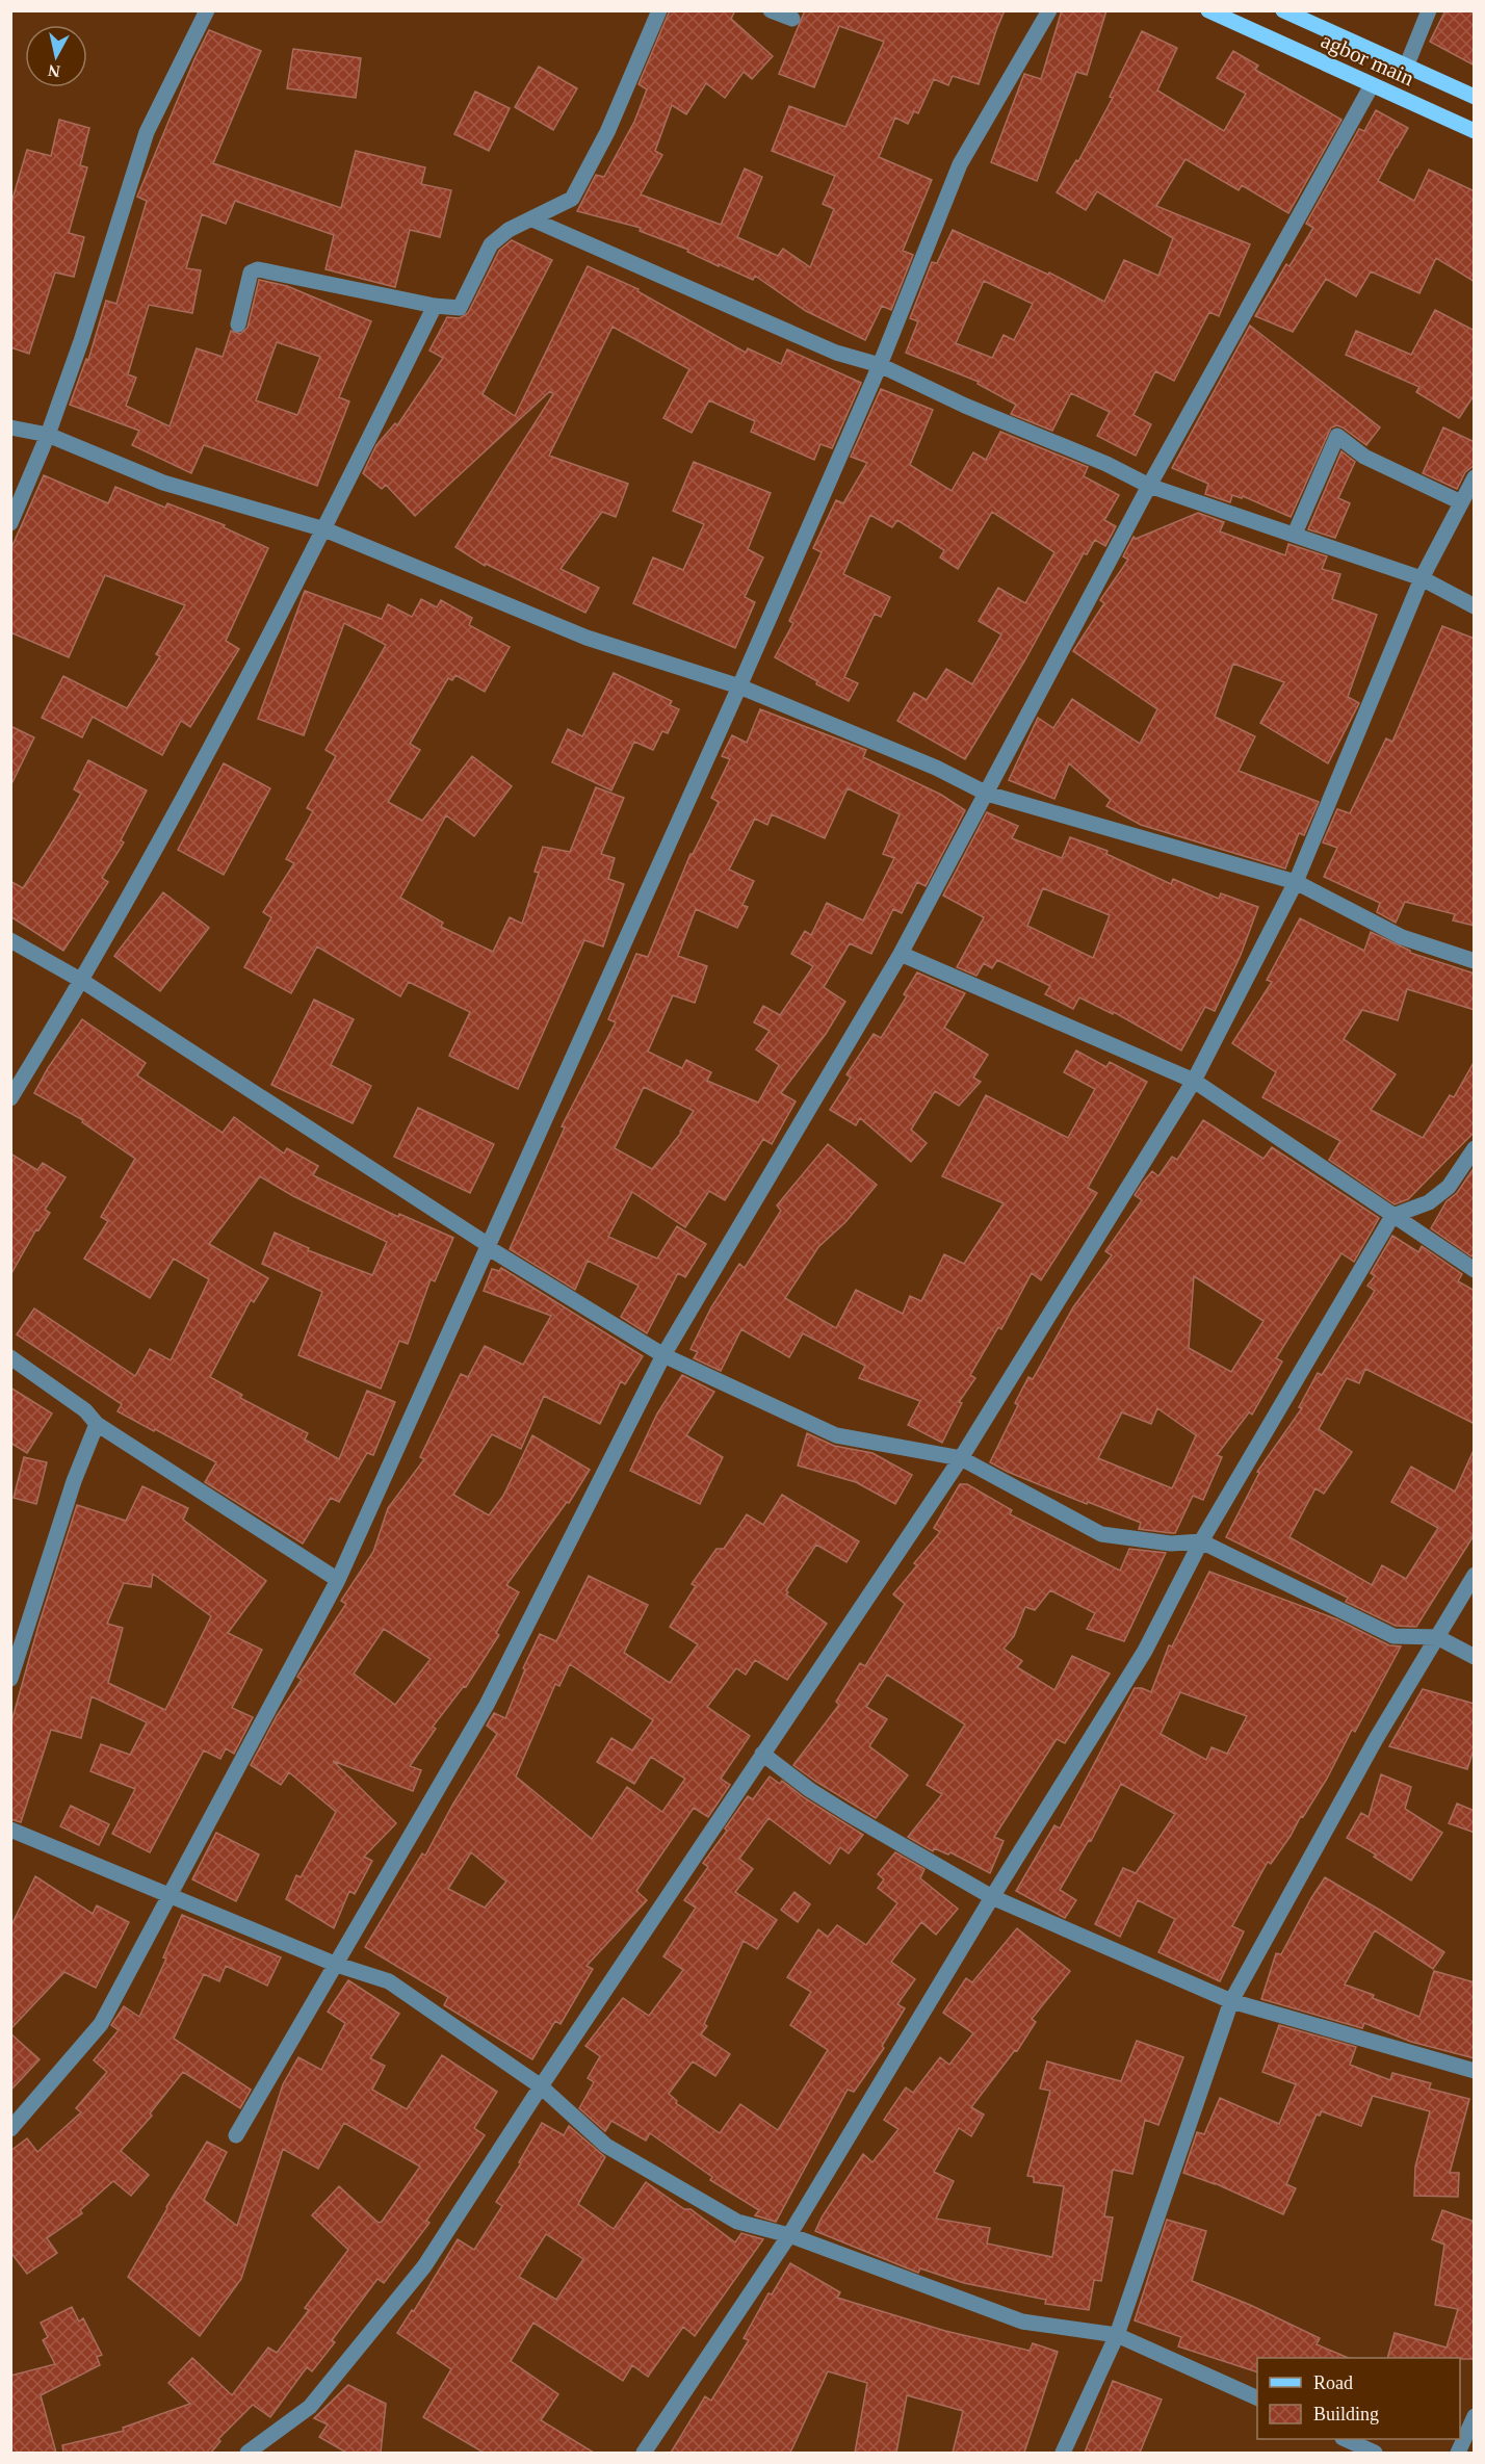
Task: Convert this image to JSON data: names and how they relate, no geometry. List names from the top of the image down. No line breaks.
{"streets":{"main road":["agbor main"]},"legend":["Road","Building"],"north":"bottom"}
